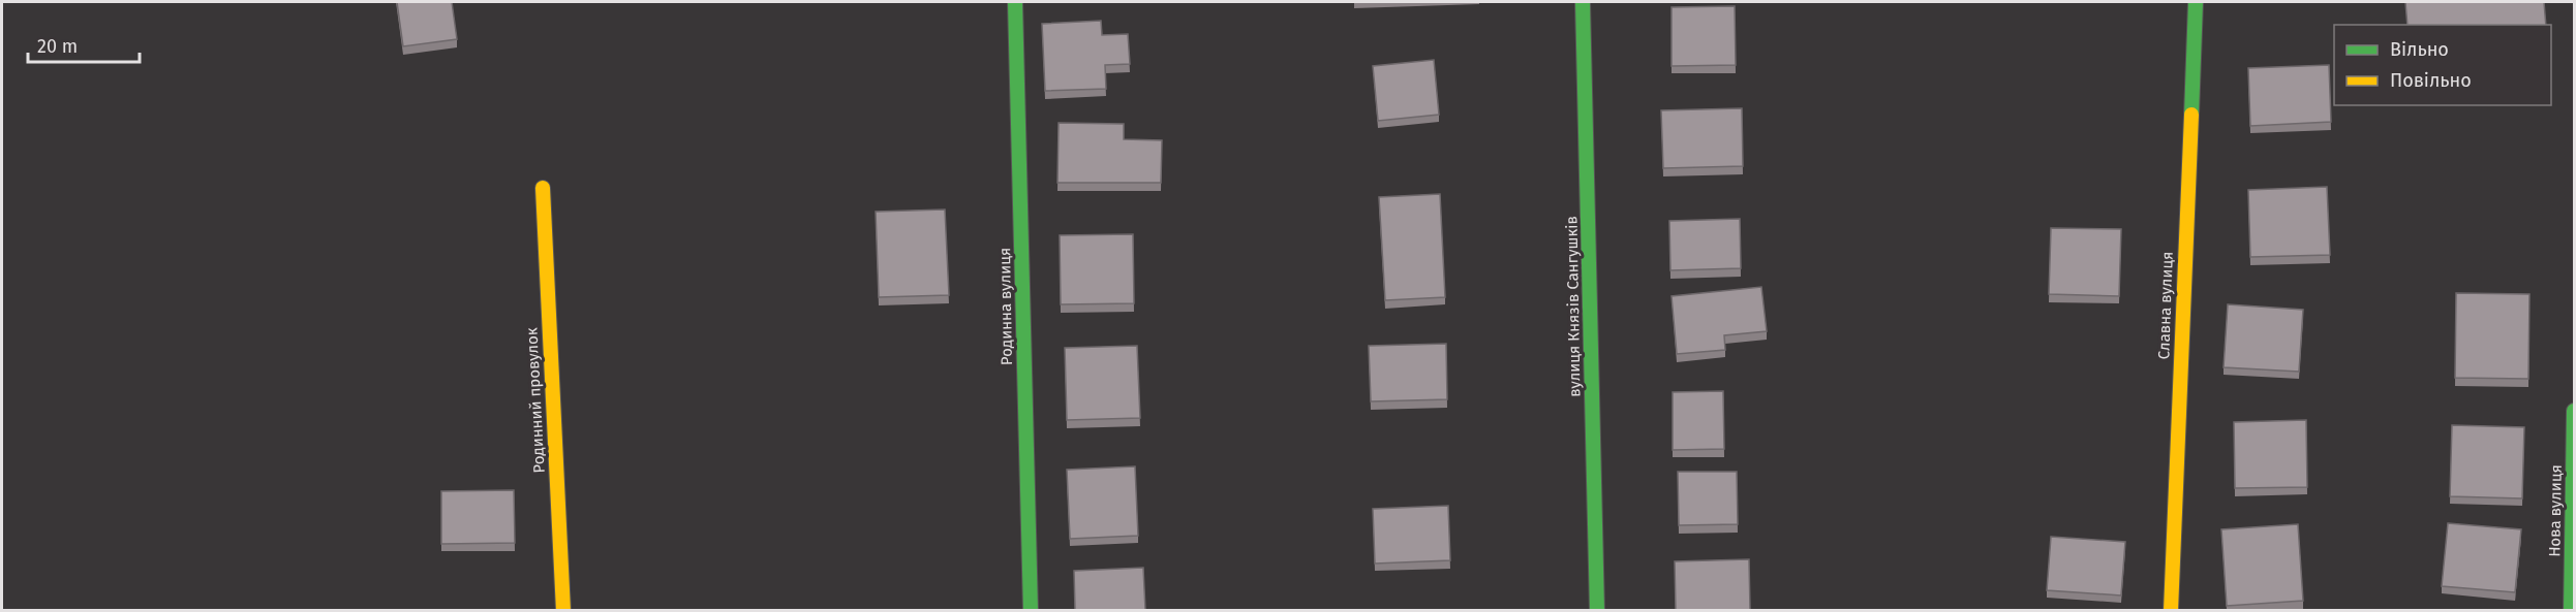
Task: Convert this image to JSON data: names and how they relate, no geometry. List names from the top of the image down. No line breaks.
{"streets":{"street":["Славна вулиця","Родинна вулиця","вулиця Князів Сангушків","Родинний провулок","Нова вулиця"]},"legend":["Вільно","Повільно"],"scale_bar":"20 m"}
